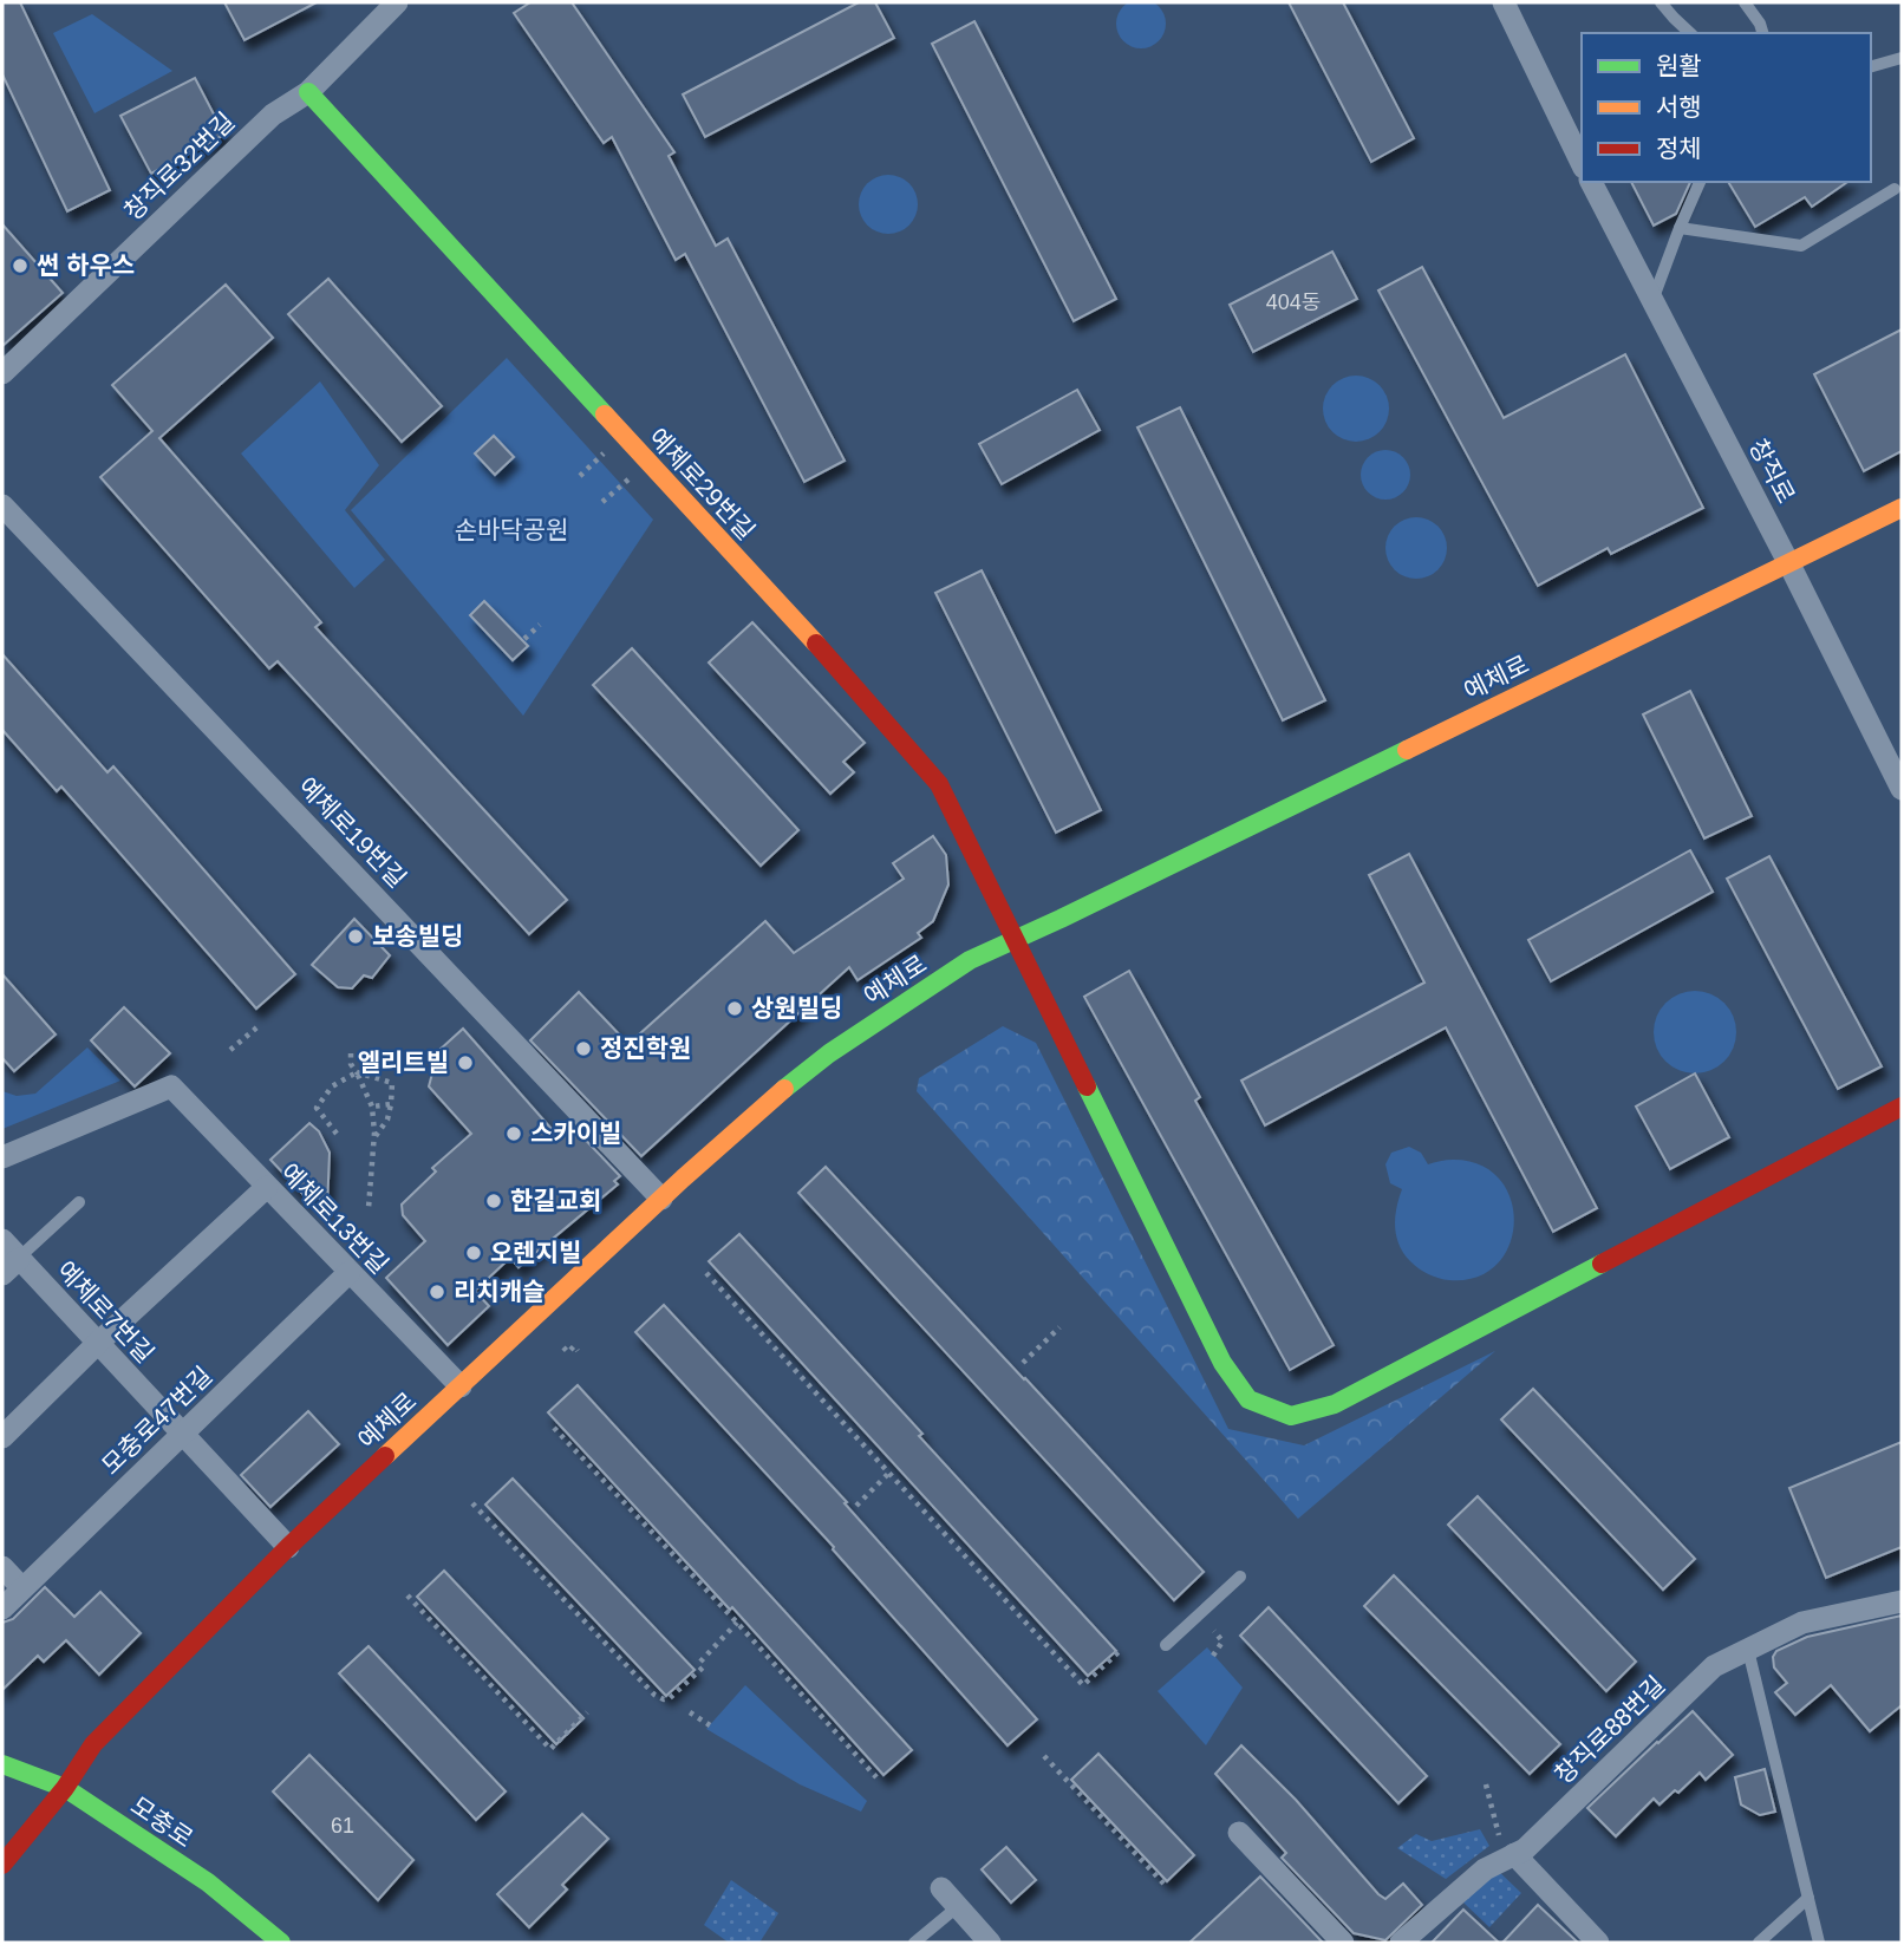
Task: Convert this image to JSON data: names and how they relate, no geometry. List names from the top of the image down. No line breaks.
{"streets":{"street":["창직로32번길","창직로","예체로29번길","예체로","예체로19번길","예체로13번길","예체로7번길","모충로47번길","창직로88번길","모충로"]},"crossings":[["창직로32번길","예체로29번길"],["창직로","예체로"],["예체로29번길","예체로"],["예체로","예체로19번길"],["예체로","예체로13번길"],["예체로","예체로7번길"],["예체로","모충로"],["예체로13번길","모충로47번길"],["예체로7번길","모충로47번길"]],"parks":["손바닥공원"],"places":["썬 하우스","보송빌딩","상원빌딩","정진학원","엘리트빌","스카이빌","한길교회","오렌지빌","리치캐슬"],"house_numbers":["404동","61"],"legend":["원활","서행","정체"]}
